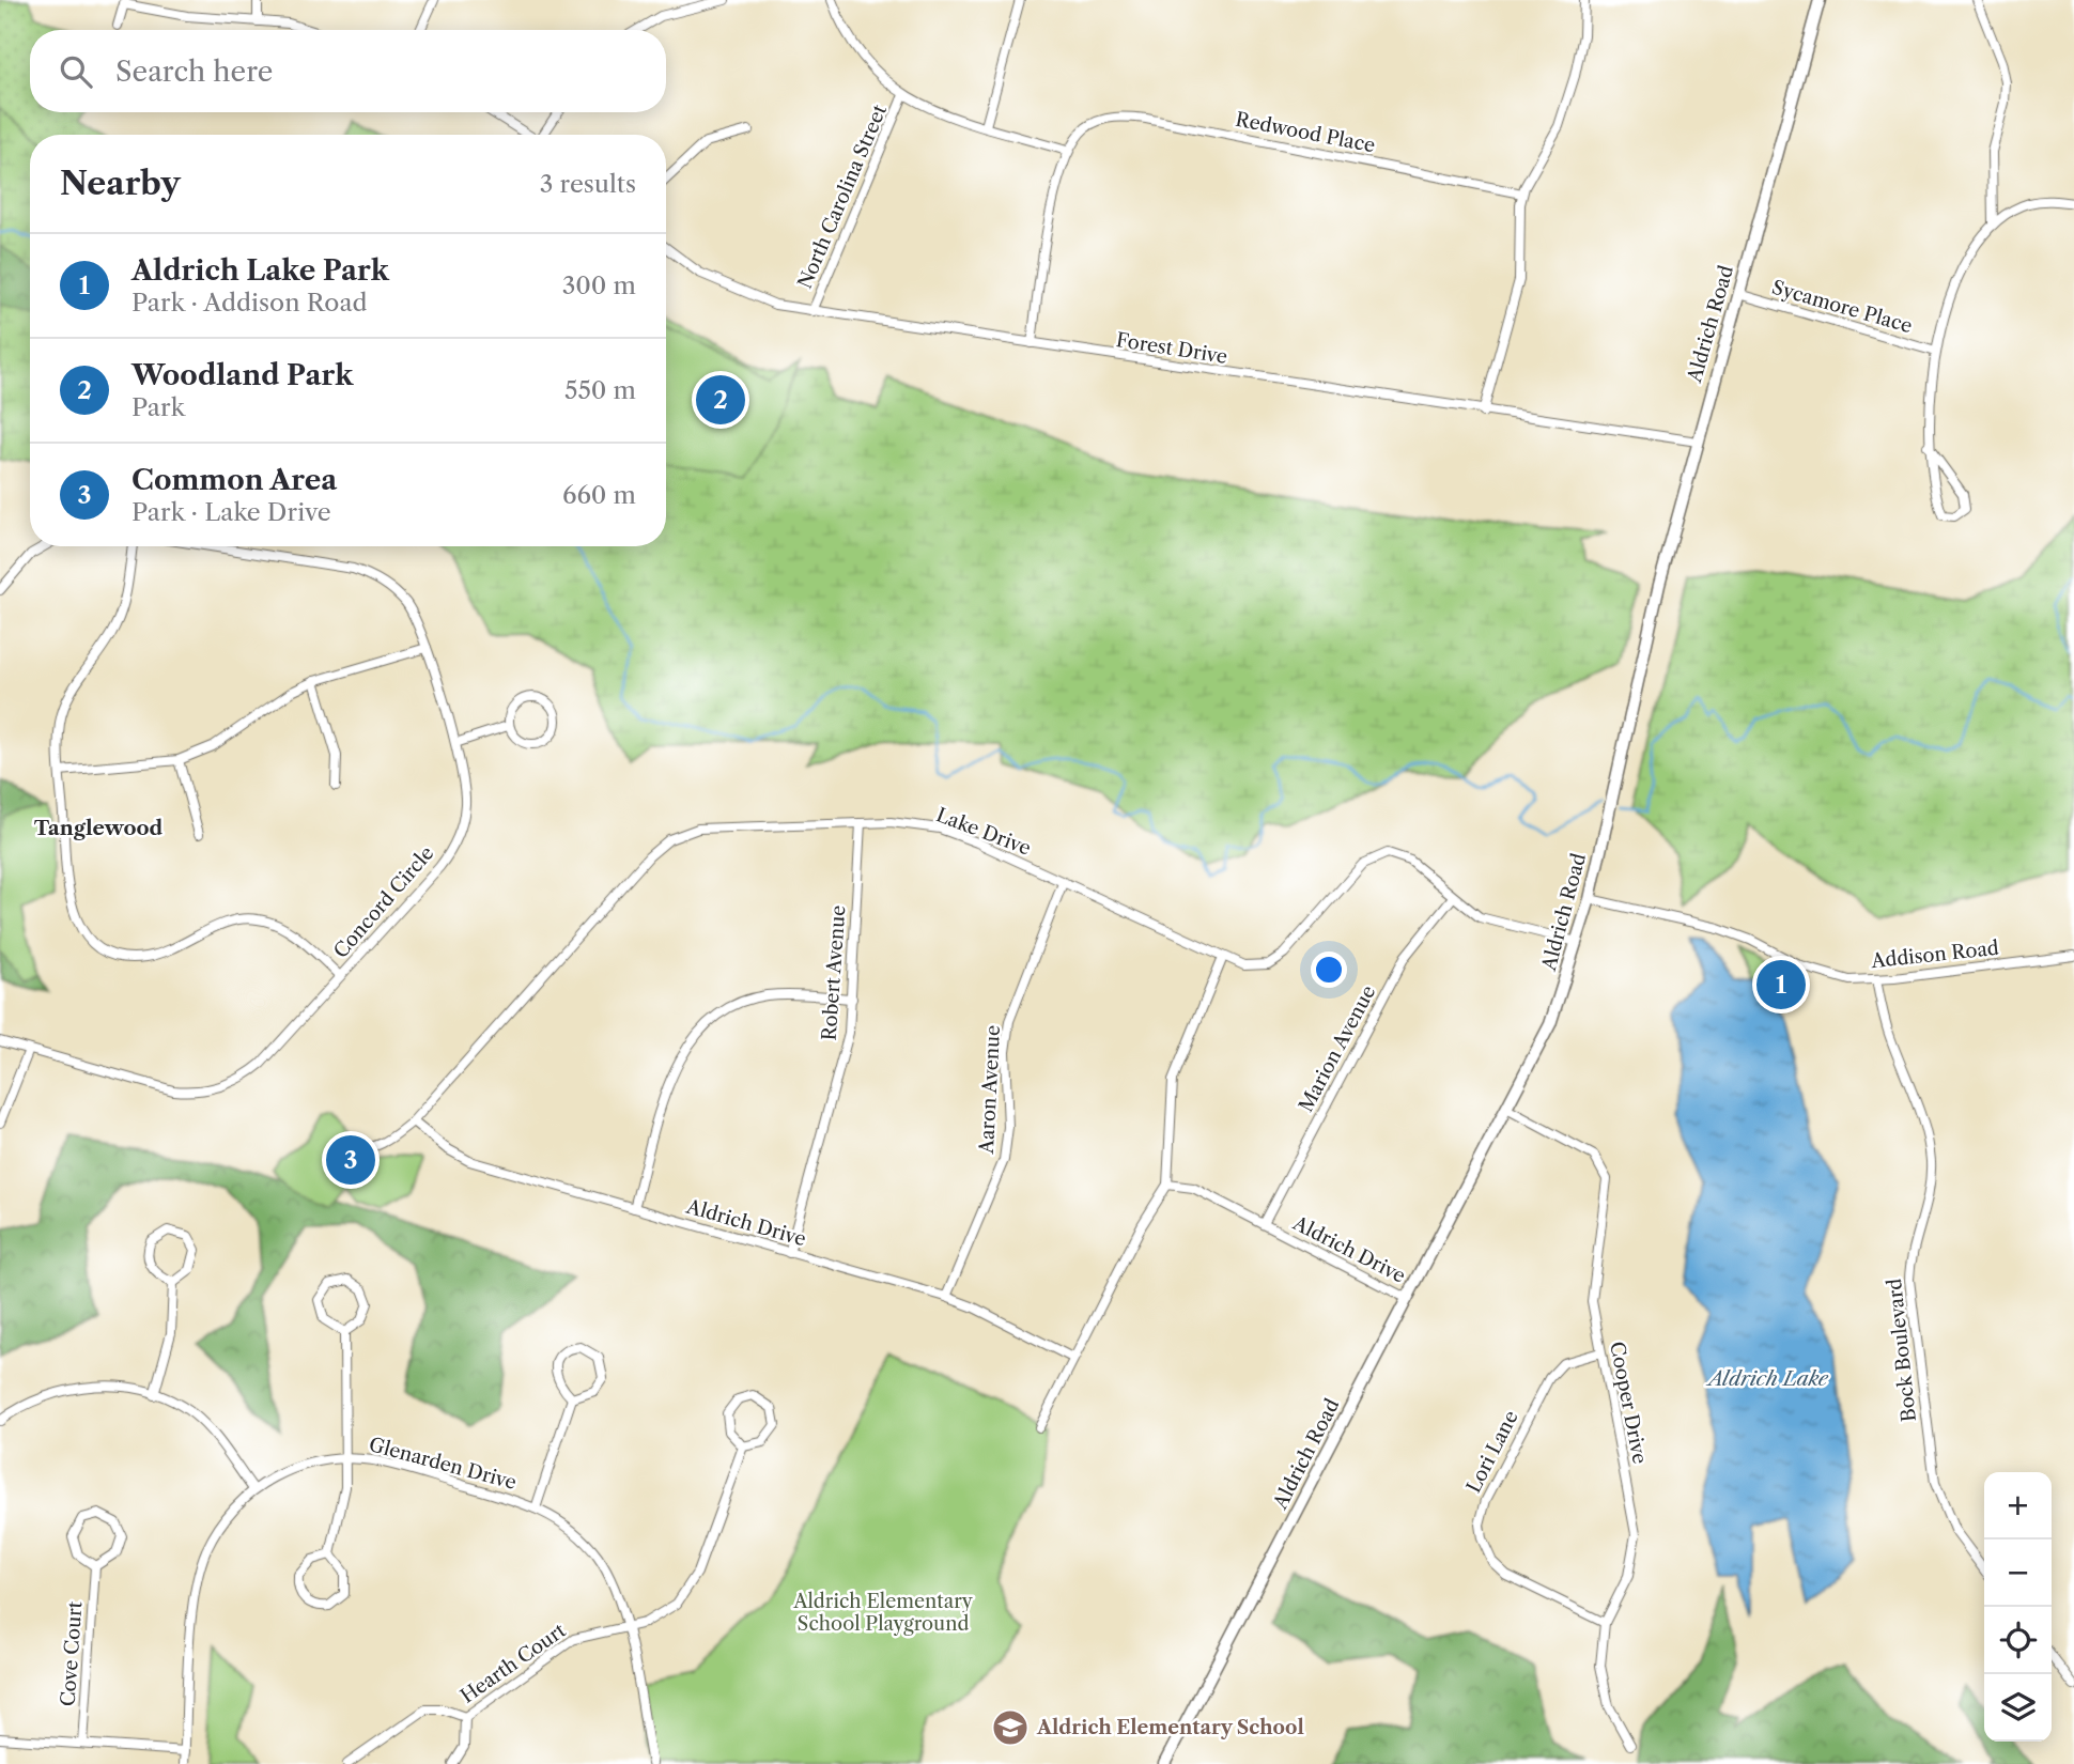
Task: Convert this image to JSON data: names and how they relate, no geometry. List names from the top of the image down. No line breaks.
{"streets":{"main road":["Aldrich Road"],"street":["Redwood Place","North Carolina Street","Sycamore Place","Forest Drive","Lake Drive","Concord Circle","Addison Road","Robert Avenue","Marion Avenue","Aaron Avenue","Aldrich Drive","Bock Boulevard","Cooper Drive","Lori Lane","Glenarden Drive","Cove Court","Hearth Court"]},"crossings":[["Redwood Place","Forest Drive"],["North Carolina Street","Forest Drive"],["Sycamore Place","Aldrich Road"],["Aldrich Road","Forest Drive"],["Aldrich Road","Lake Drive"],["Aldrich Road","Addison Road"],["Aldrich Road","Aldrich Drive"],["Aldrich Road","Cooper Drive"],["Lake Drive","Robert Avenue"],["Lake Drive","Marion Avenue"],["Lake Drive","Aaron Avenue"],["Lake Drive","Aldrich Drive"],["Addison Road","Bock Boulevard"],["Robert Avenue","Aldrich Drive"],["Marion Avenue","Aldrich Drive"],["Aaron Avenue","Aldrich Drive"],["Cooper Drive","Lori Lane"],["Glenarden Drive","Hearth Court"]],"districts":["Tanglewood"],"water":["Aldrich Lake"],"parks":["Aldrich Elementary School Playground"],"places":{"school or university":["Aldrich Elementary School"]},"page":{"search":"Search here","heading":["Nearby","3 results"],"list":[{"mark":"1","name":"Aldrich Lake Park","note":"Park · Addison Road","value":"300 m"},{"mark":"2","name":"Woodland Park","note":"Park","value":"550 m"},{"mark":"3","name":"Common Area","note":"Park · Lake Drive","value":"660 m"}],"pins":["2","1","3"],"map_buttons":["+","−"]}}
